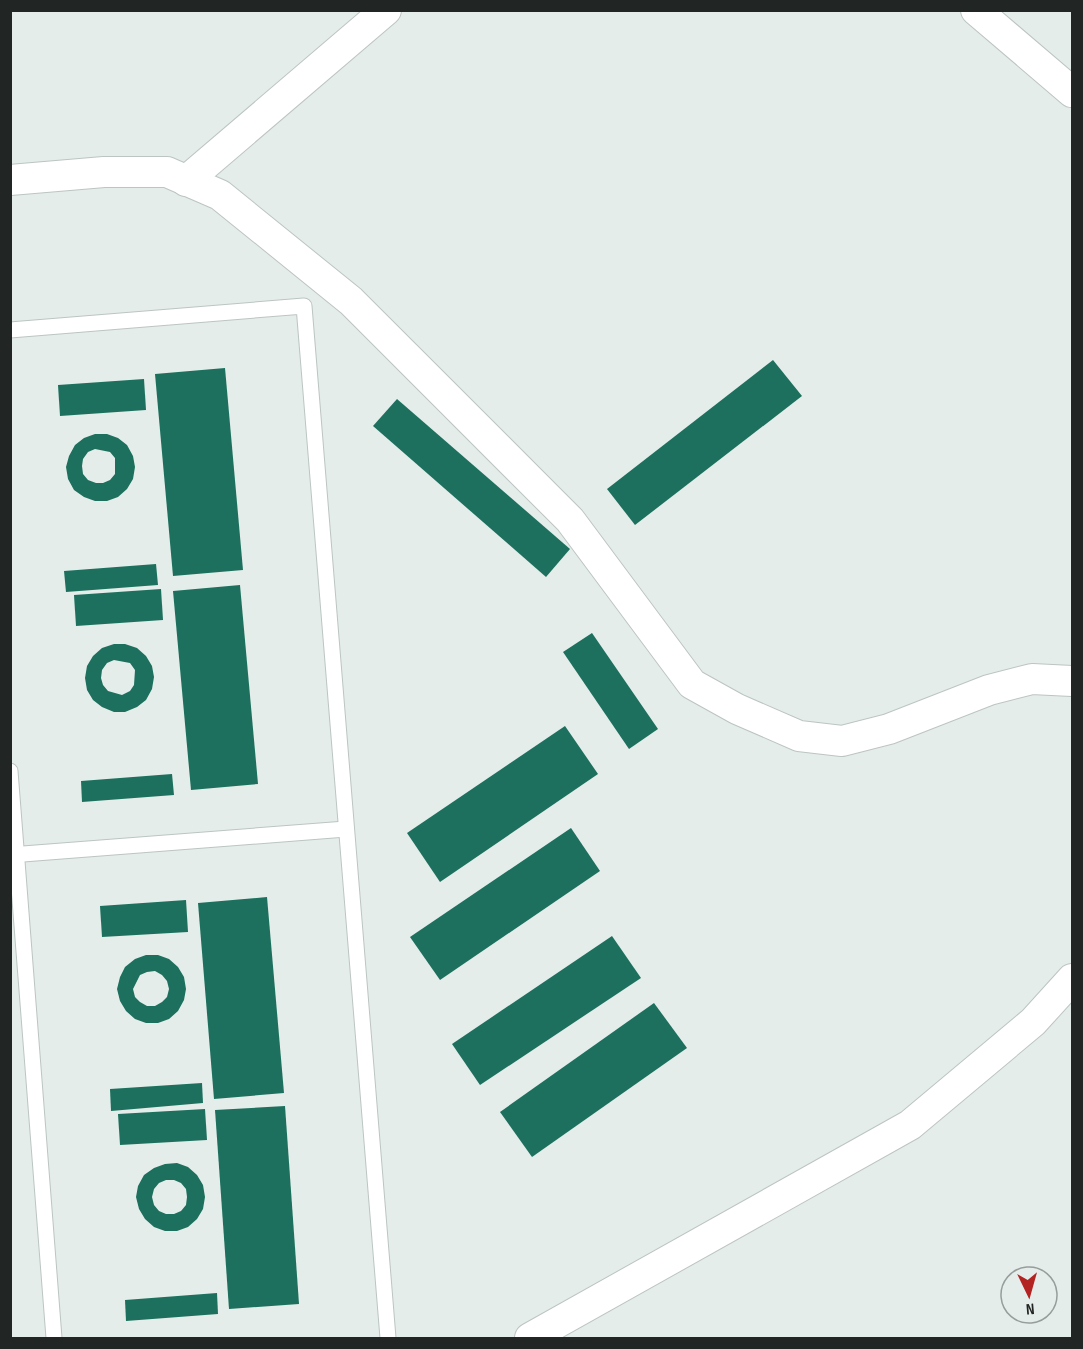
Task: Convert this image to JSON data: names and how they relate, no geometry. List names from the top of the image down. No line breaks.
{"north":"bottom"}
